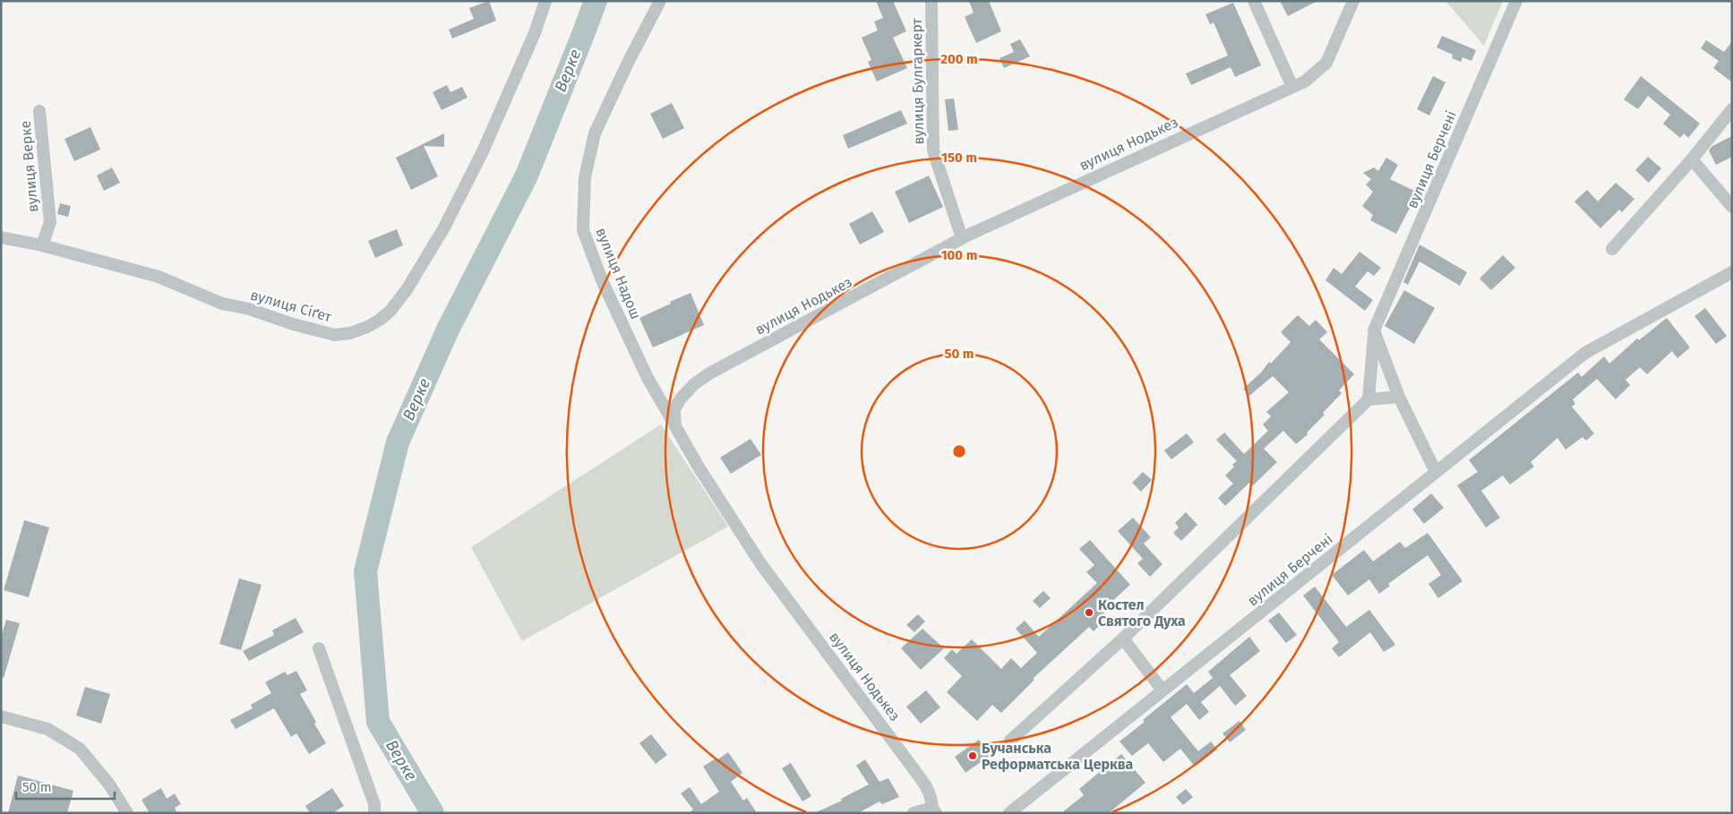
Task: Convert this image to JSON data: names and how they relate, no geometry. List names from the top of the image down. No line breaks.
{"streets":{"street":["вулиця Булгаркерт","вулиця Нодькез","вулиця Берчені","вулиця Верке","вулиця Надош","вулиця Сіґет"]},"crossings":[["вулиця Булгаркерт","вулиця Нодькез"],["вулиця Нодькез","вулиця Надош"],["вулиця Верке","вулиця Сіґет"]],"water":["Верке"],"places":["Костел Святого Духа","Бучанська Реформатська Церква"],"scale_bar":"50 m","rings":["200 m","150 m","100 m","50 m"]}
